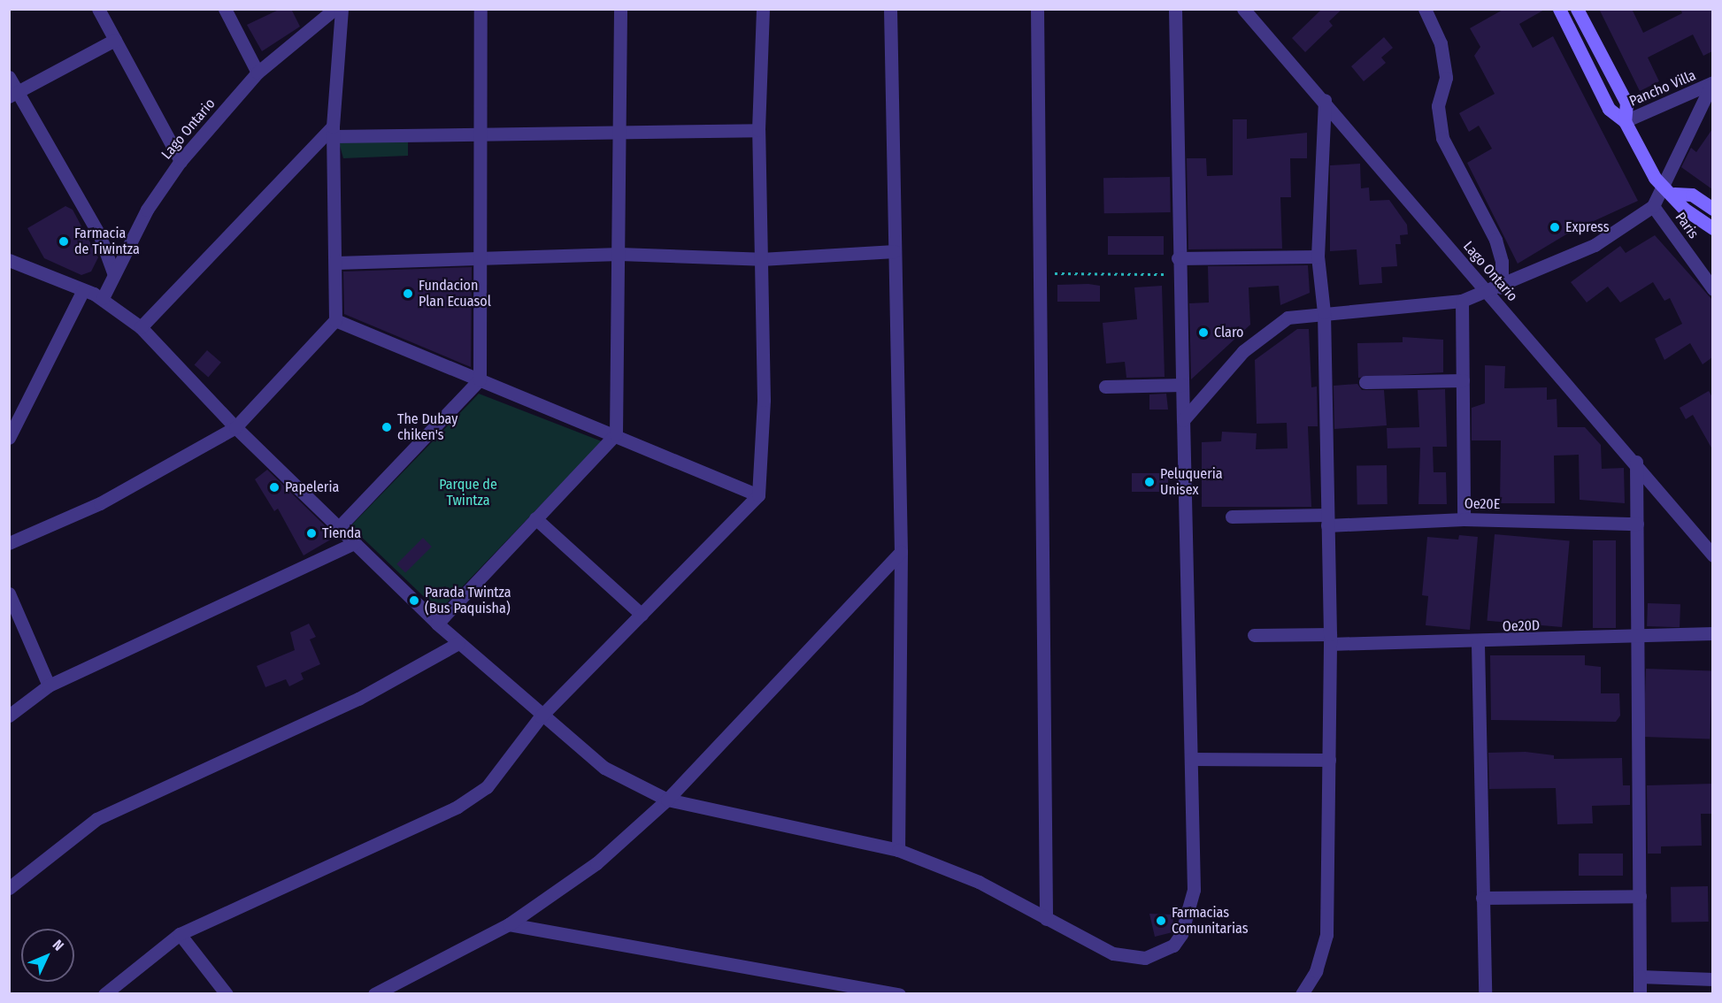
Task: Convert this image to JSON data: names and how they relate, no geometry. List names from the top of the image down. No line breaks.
{"streets":{"street":["Pancho Villa","Lago Ontario","Paris","Oe20E","Oe20D"]},"parks":["Parque de Twintza"],"places":["Express","Farmacia de Tiwintza","Fundacion Plan Ecuasol","Claro","The Dubay chiken's","Peluqueria Unisex","Papeleria","Tienda","Parada Twintza (Bus Paquisha)","Farmacias Comunitarias"],"north":"top right"}
